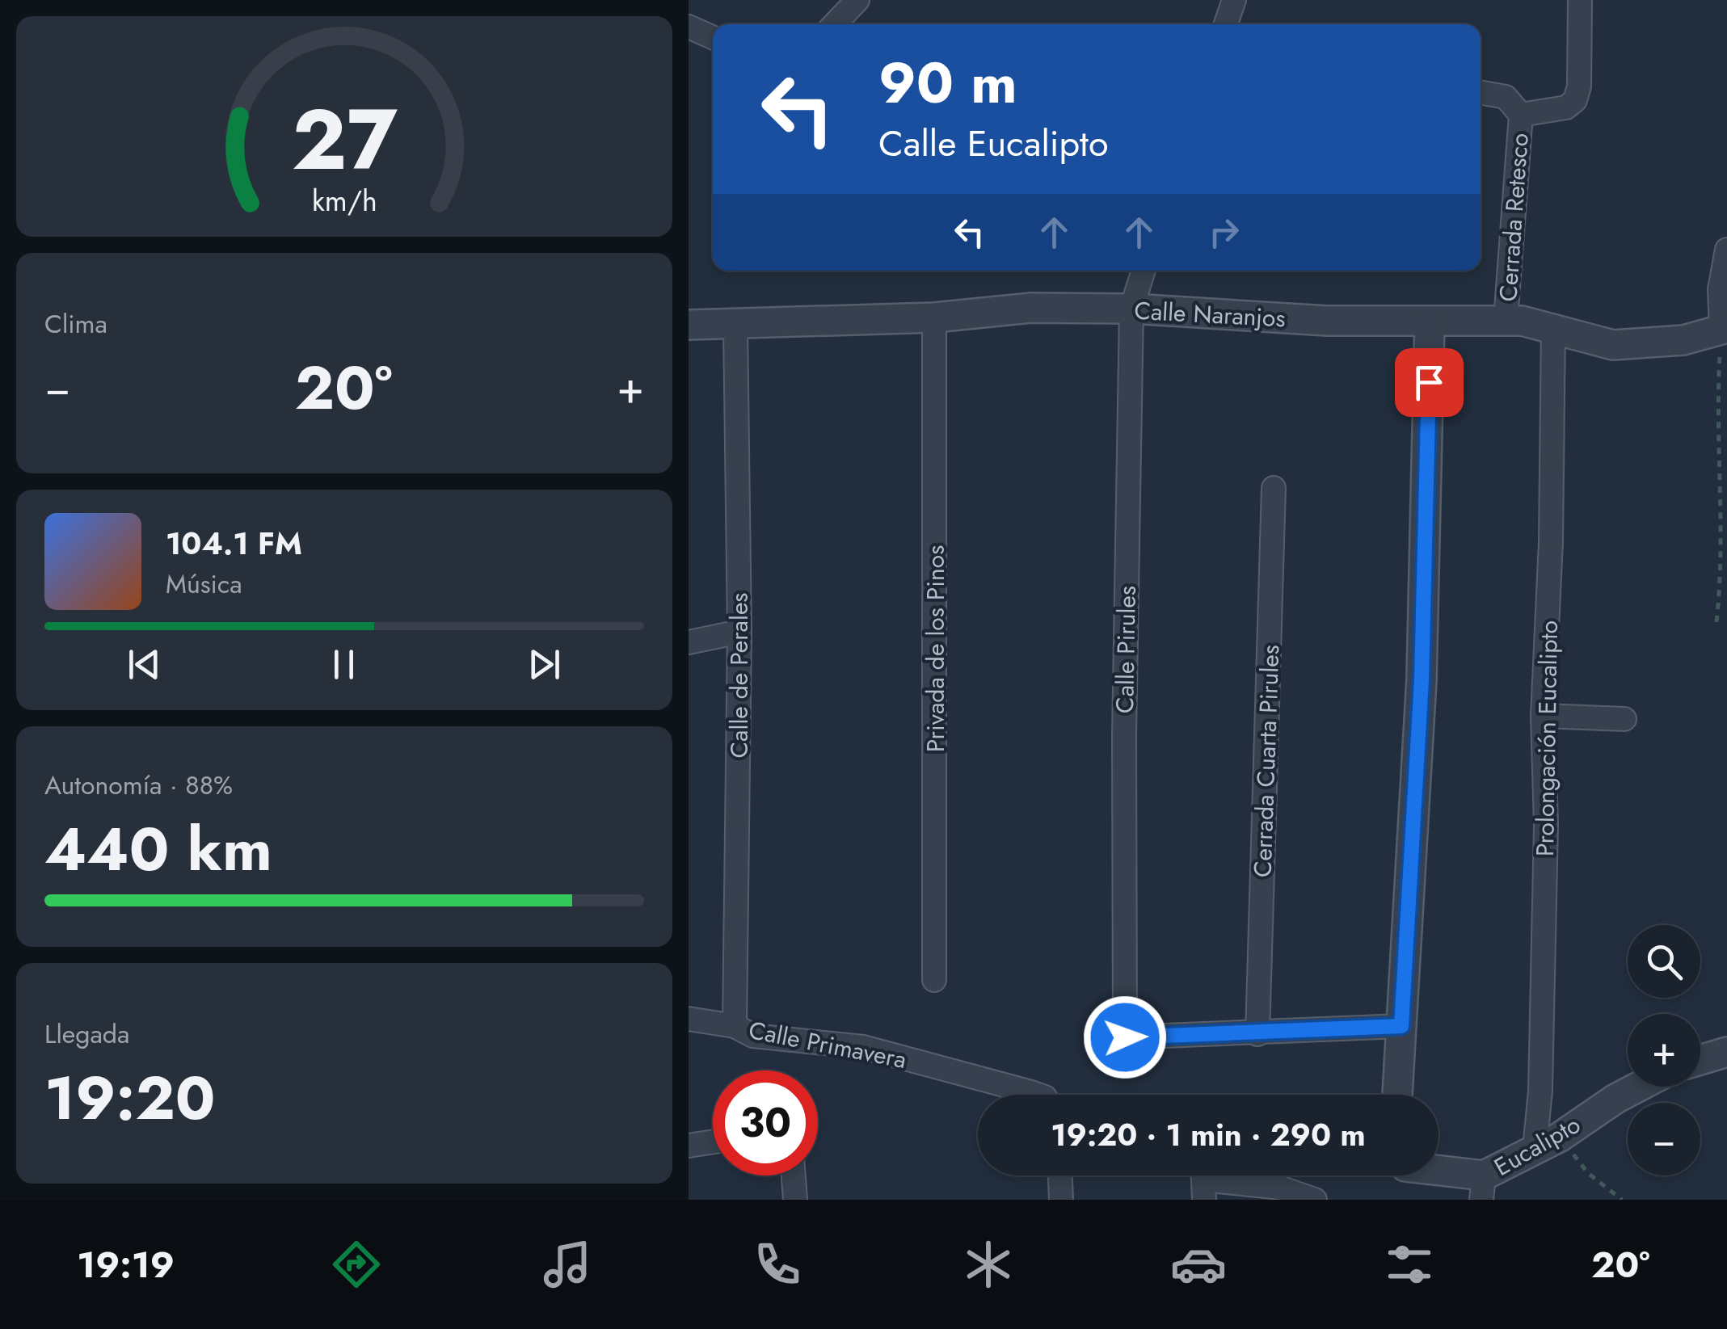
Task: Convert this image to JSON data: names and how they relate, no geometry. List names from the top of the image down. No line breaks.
{"streets":{"street":["Cerrada Retesco","Calle Naranjos","Privada de los Pinos","Calle Pirules","Calle de Perales","Prolongación Eucalipto","Cerrada Cuarta Pirules","Calle Primavera","Eucalipto"]},"crossings":[["Cerrada Retesco","Calle Naranjos"],["Calle Naranjos","Privada de los Pinos"],["Calle Naranjos","Calle Pirules"],["Calle Naranjos","Calle de Perales"],["Calle Naranjos","Prolongación Eucalipto"],["Calle Pirules","Cerrada Cuarta Pirules"],["Calle de Perales","Calle Primavera"],["Prolongación Eucalipto","Eucalipto"]],"page":{"turn":["90 m","Calle Eucalipto"],"tile":["Clima",["Autonomía · 88%","440 km"],["Llegada","19:20"]],"heat":["−","20°","+"],"song":["104.1 FM","Música"],"map_buttons":["+","−"],"limit":"30","trip":"19:20 · 1 min · 290 m","tabs":["19:19","20°"],"gauge":["27","km/h"]}}
